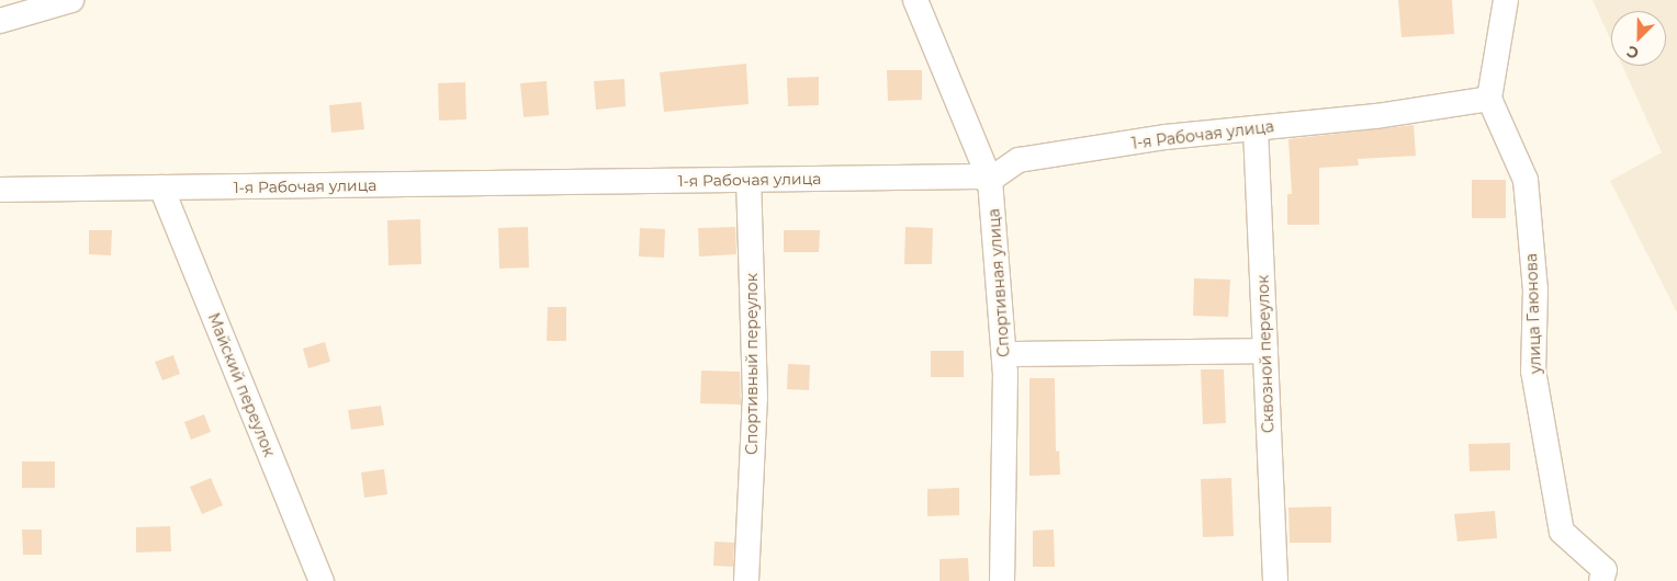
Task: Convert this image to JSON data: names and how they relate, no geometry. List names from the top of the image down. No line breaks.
{"streets":{"street":["1-я Рабочая улица","Спортивная улица","улица Гаюнова","Сквозной переулок","Спортивный переулок","Майский переулок"]},"crossings":[["1-я Рабочая улица","Спортивная улица"],["1-я Рабочая улица","улица Гаюнова"],["1-я Рабочая улица","Сквозной переулок"],["1-я Рабочая улица","Спортивный переулок"],["1-я Рабочая улица","Майский переулок"]],"north":"bottom left"}
